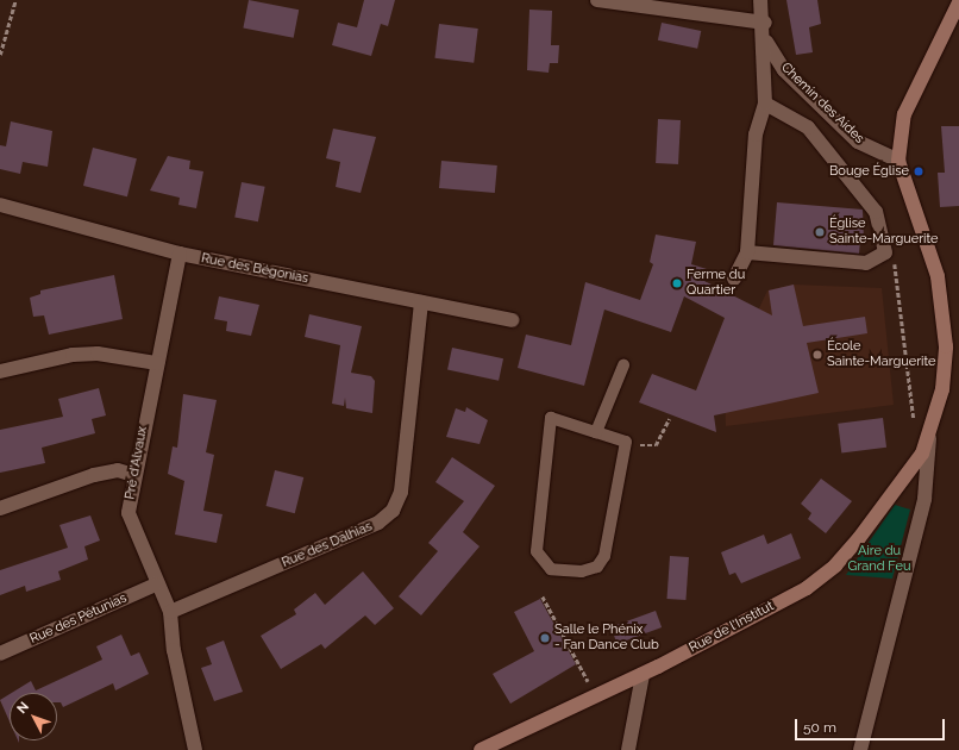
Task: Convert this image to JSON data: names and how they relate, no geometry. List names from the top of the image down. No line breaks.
{"streets":{"street":["Chemin des Aides","Rue des Bégonias","Pré d'Alvaux","Rue des Dalhias","Rue des Pétunias","Rue de l'Institut"]},"crossings":[["Chemin des Aides","Rue de l'Institut"],["Rue des Bégonias","Pré d'Alvaux"],["Rue des Bégonias","Rue des Dalhias"],["Pré d'Alvaux","Rue des Dalhias"],["Pré d'Alvaux","Rue des Pétunias"]],"parks":["Aire du Grand Feu"],"places":["Bouge Église","Église Sainte-Marguerite","Ferme du Quartier","École Sainte-Marguerite","Salle le Phénix - Fan Dance Club"],"scale_bar":"50 m","north":"top left"}
